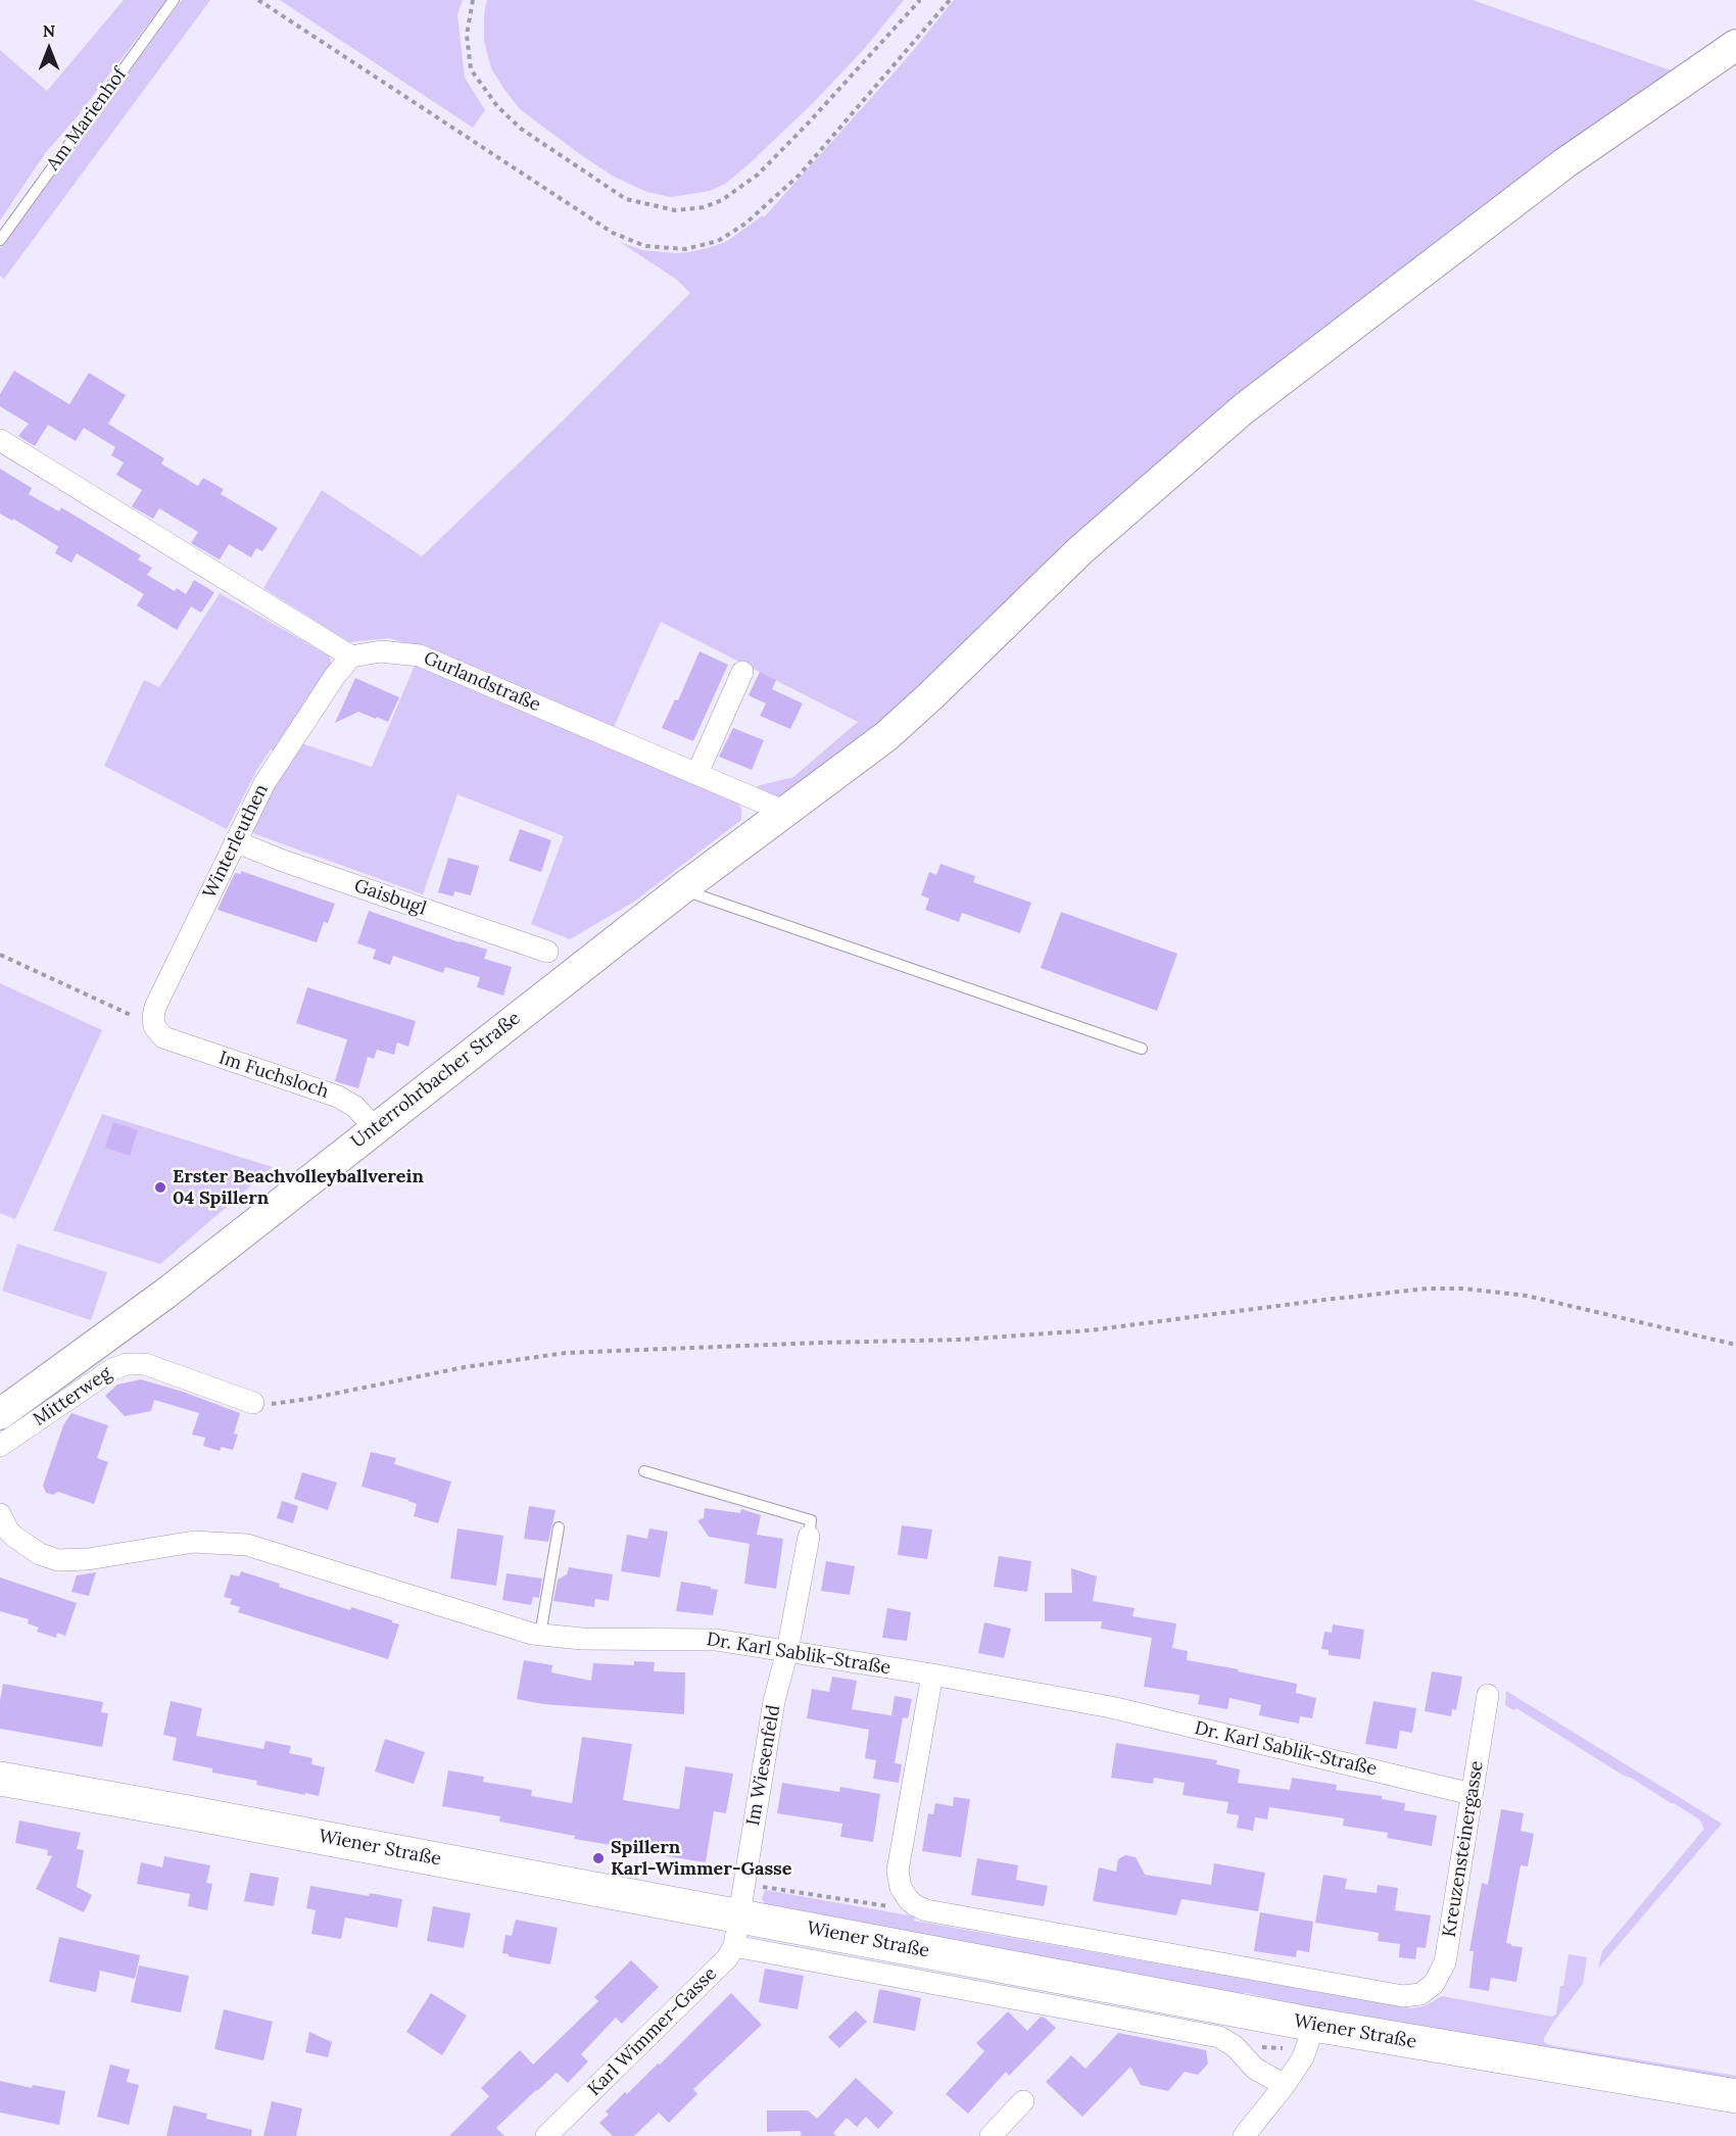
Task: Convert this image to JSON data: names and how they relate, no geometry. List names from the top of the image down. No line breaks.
{"streets":{"main road":["Unterrohrbacher Straße","Wiener Straße"],"street":["Gurlandstraße","Winterleuthen","Gaisbugl","Im Fuchsloch","Mitterweg","Dr. Karl Sablik-Straße","Im Wiesenfeld","Kreuzensteinergasse","Karl Wimmer-Gasse"],"lane":["Am Marienhof"]},"crossings":[["Gurlandstraße","Winterleuthen"],["Gurlandstraße","Unterrohrbacher Straße"],["Winterleuthen","Gaisbugl"],["Winterleuthen","Im Fuchsloch"],["Im Fuchsloch","Unterrohrbacher Straße"],["Dr. Karl Sablik-Straße","Im Wiesenfeld"],["Dr. Karl Sablik-Straße","Kreuzensteinergasse"],["Im Wiesenfeld","Wiener Straße"],["Im Wiesenfeld","Karl Wimmer-Gasse"],["Wiener Straße","Karl Wimmer-Gasse"]],"places":["Erster Beachvolleyballverein 04 Spillern","Spillern Karl-Wimmer-Gasse"],"north":"top"}
